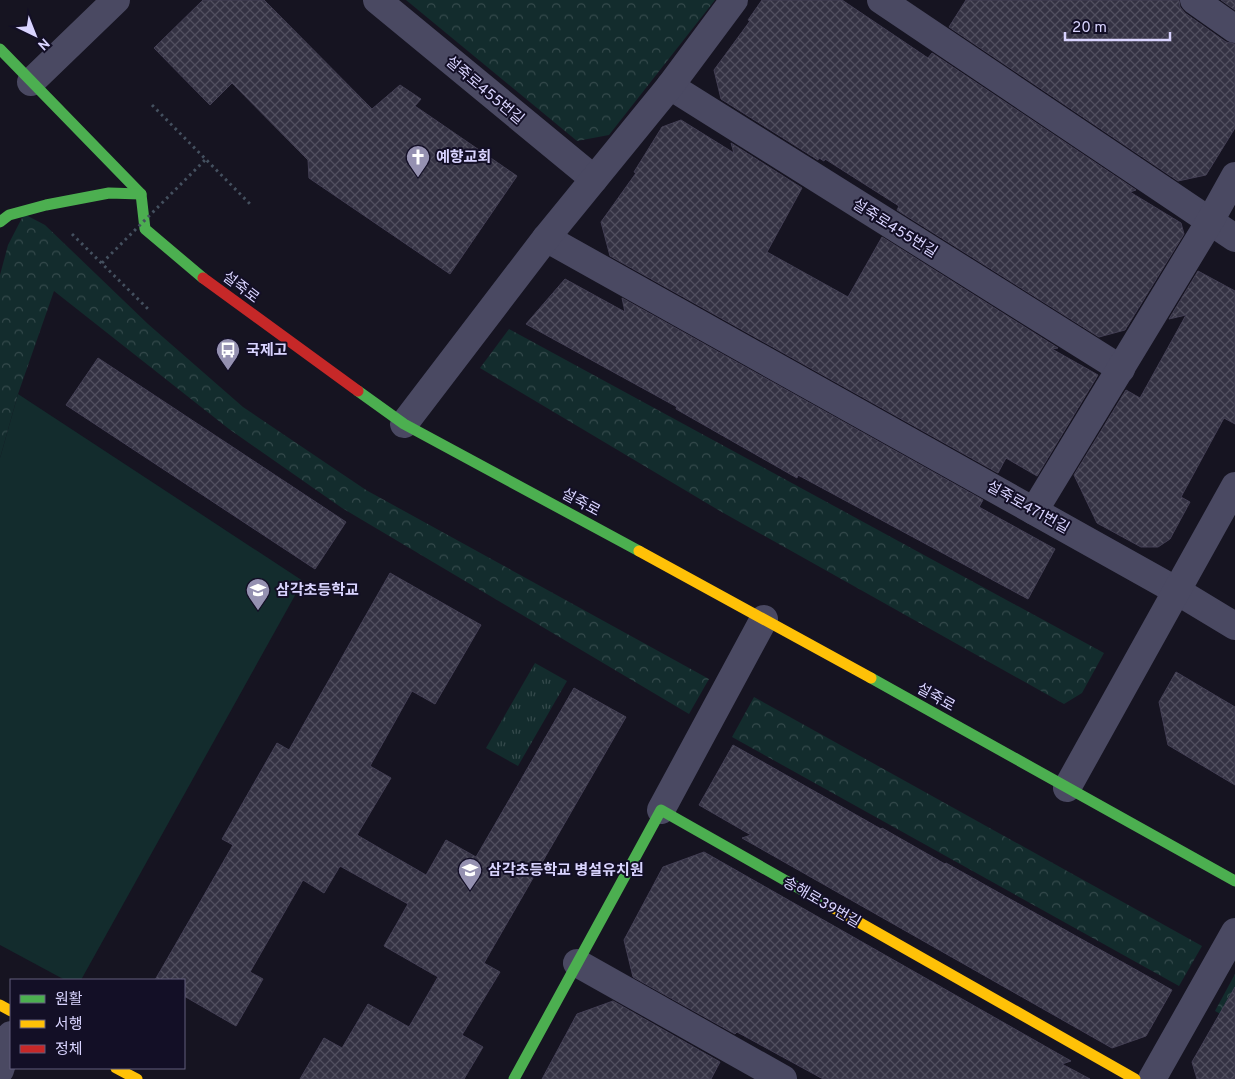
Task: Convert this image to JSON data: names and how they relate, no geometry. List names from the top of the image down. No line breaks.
{"streets":{"main road":["설죽로","송해로39번길"],"street":["설죽로455번길","설죽로471번길"]},"places":{"church":["예향교회"],"bus stop":["국제고"],"school or university":["삼각초등학교","삼각초등학교 병설유치원"]},"legend":["원활","서행","정체"],"scale_bar":"20 m","north":"bottom right"}
